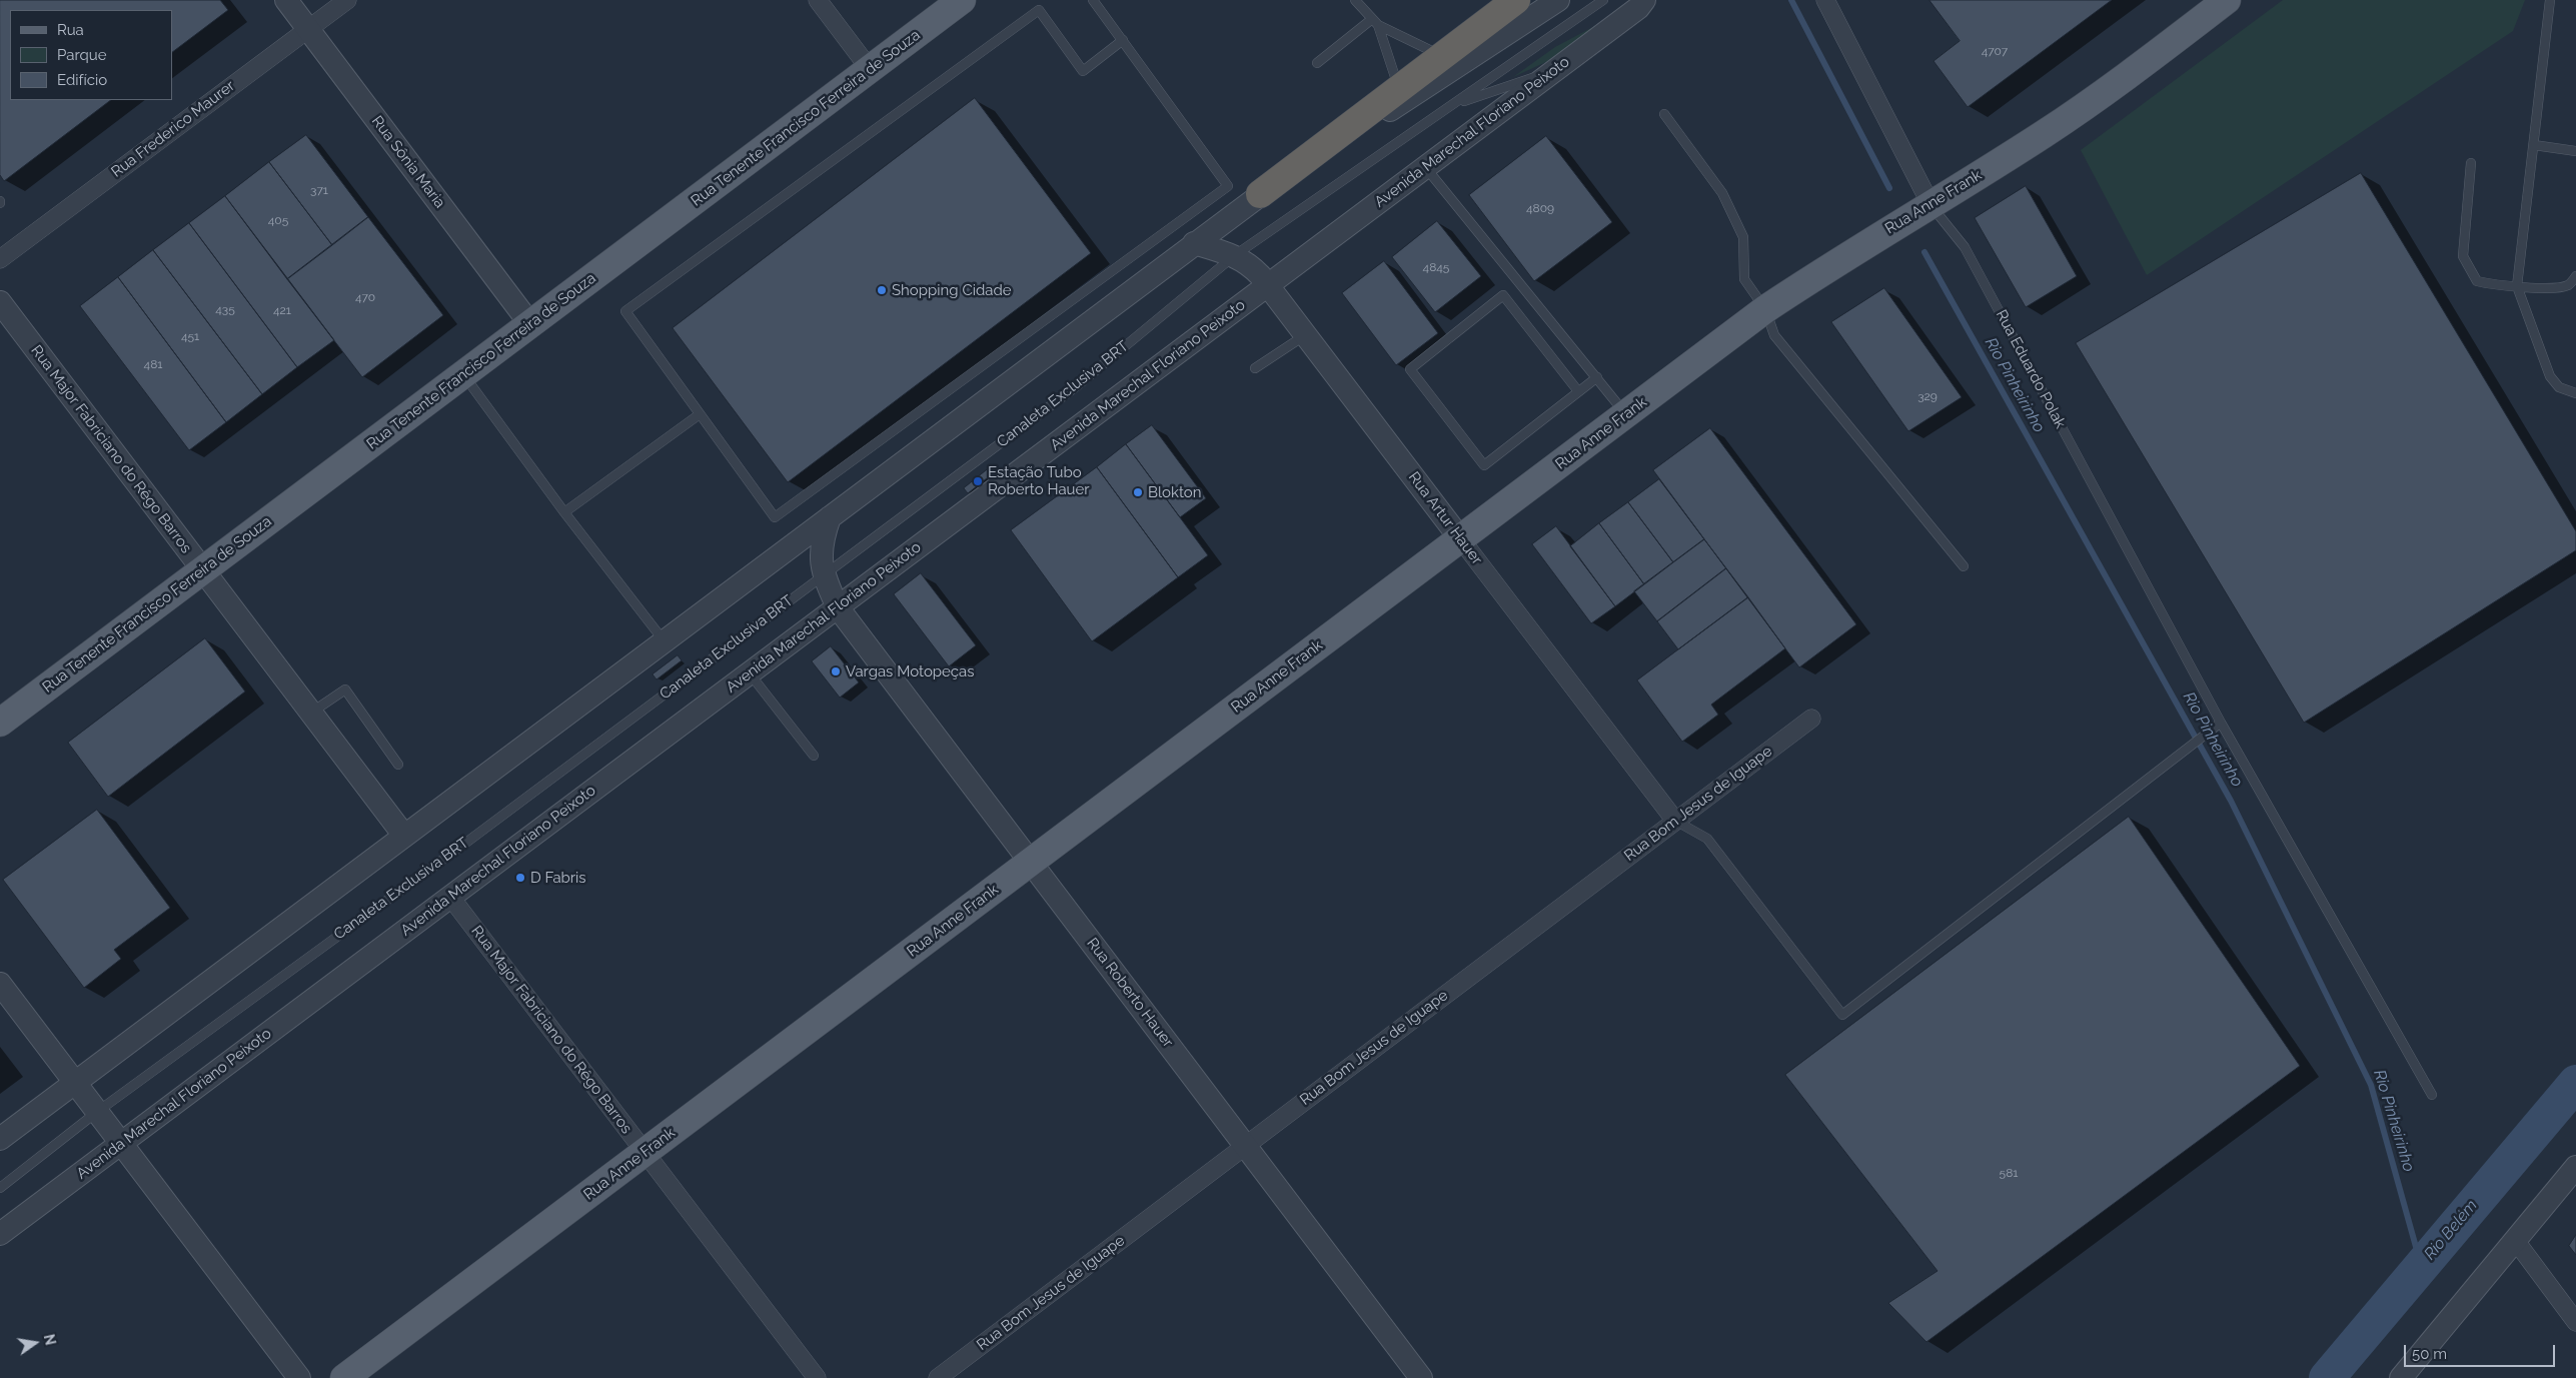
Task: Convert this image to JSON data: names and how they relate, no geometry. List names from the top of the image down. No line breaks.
{"streets":{"main road":["Rua Tenente Francisco Ferreira de Souza","Rua Anne Frank"],"street":["Rua Frederico Maurer","Avenida Marechal Floriano Peixoto","Rua Sônia Maria","Rua Eduardo Polak","Rua Major Fabriciano do Rêgo Barros","Rua Artur Hauer","Rua Bom Jesus de Iguape","Rua Roberto Hauer"],"lane":["Canaleta Exclusiva BRT"]},"crossings":[["Rua Tenente Francisco Ferreira de Souza","Rua Sônia Maria"],["Rua Tenente Francisco Ferreira de Souza","Rua Major Fabriciano do Rêgo Barros"],["Rua Frederico Maurer","Rua Sônia Maria"],["Avenida Marechal Floriano Peixoto","Canaleta Exclusiva BRT"],["Avenida Marechal Floriano Peixoto","Rua Major Fabriciano do Rêgo Barros"],["Avenida Marechal Floriano Peixoto","Rua Artur Hauer"],["Avenida Marechal Floriano Peixoto","Rua Roberto Hauer"],["Rua Anne Frank","Rua Eduardo Polak"],["Rua Anne Frank","Rua Major Fabriciano do Rêgo Barros"],["Rua Anne Frank","Rua Artur Hauer"],["Rua Anne Frank","Rua Roberto Hauer"],["Canaleta Exclusiva BRT","Rua Artur Hauer"],["Canaleta Exclusiva BRT","Rua Roberto Hauer"],["Rua Artur Hauer","Rua Bom Jesus de Iguape"],["Rua Bom Jesus de Iguape","Rua Roberto Hauer"]],"water":["Rio Pinheirinho","Rio Belém"],"places":["Shopping Cidade","Estação Tubo Roberto Hauer","Blokton","Vargas Motopeças","D Fabris"],"house_numbers":["4707","371","4809","405","4845","470","435","421","451","481","329","581"],"legend":["Rua","Parque","Edifício"],"scale_bar":"50 m","north":"right"}
